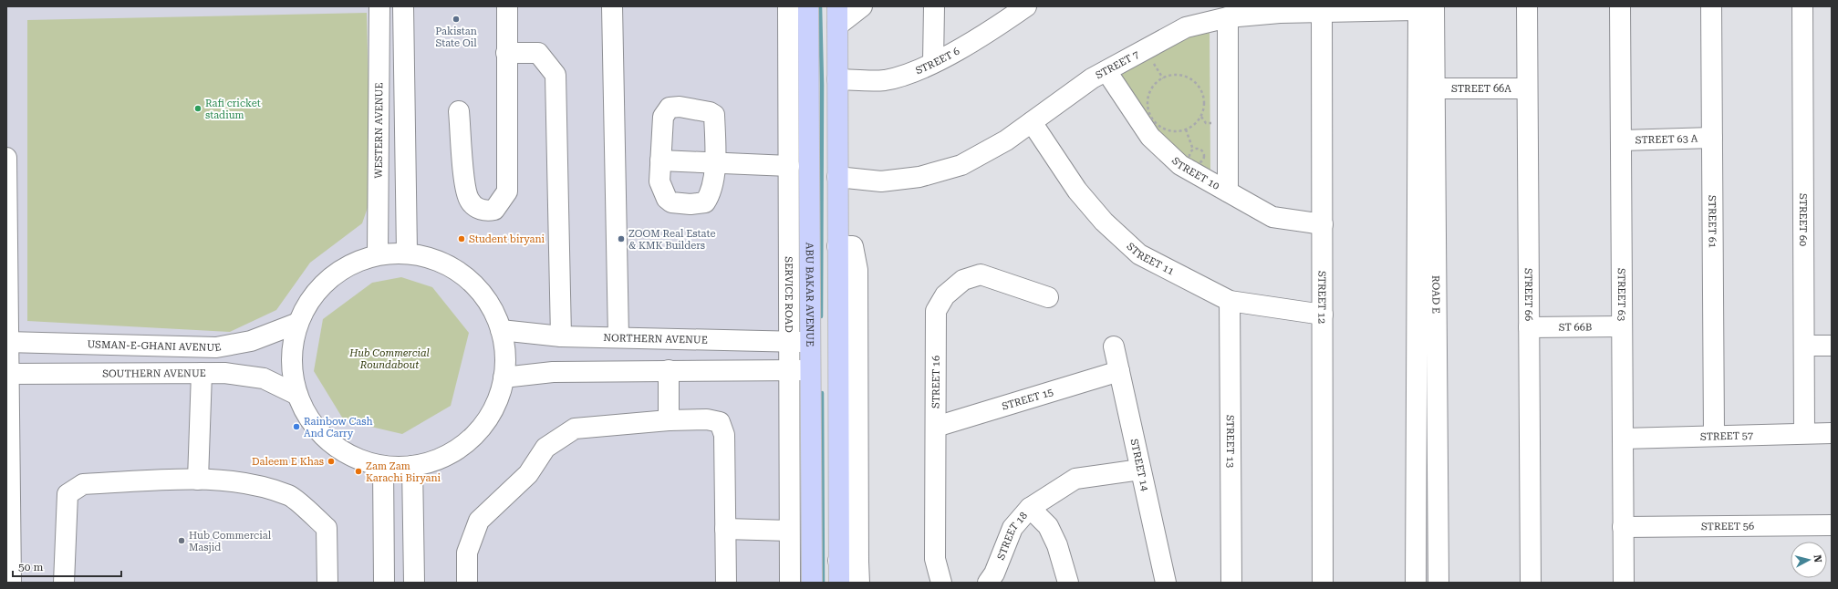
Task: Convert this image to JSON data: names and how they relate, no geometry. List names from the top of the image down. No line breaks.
{"streets":{"main road":["ABU BAKAR AVENUE"],"street":["STREET 6","STREET 7","STREET 66A","WESTERN AVENUE","STREET 63 A","STREET 10","STREET 60","STREET 61","STREET 11","SERVICE ROAD","ROAD E","STREET 66","STREET 63","STREET 12","ST 66B","NORTHERN AVENUE","USMAN-E-GHANI AVENUE","SOUTHERN AVENUE","STREET 16","STREET 15","STREET 57","STREET 13","STREET 14","STREET 56","STREET 18"]},"crossings":[["STREET 7","STREET 10"],["STREET 7","STREET 11"],["STREET 7","ROAD E"],["STREET 7","STREET 12"],["STREET 66A","ROAD E"],["STREET 66A","STREET 66"],["STREET 63 A","STREET 61"],["STREET 63 A","STREET 63"],["STREET 10","STREET 12"],["STREET 60","STREET 57"],["STREET 61","STREET 57"],["STREET 11","STREET 12"],["STREET 11","STREET 13"],["SERVICE ROAD","NORTHERN AVENUE"],["ABU BAKAR AVENUE","NORTHERN AVENUE"],["STREET 66","ST 66B"],["STREET 63","ST 66B"],["STREET 63","STREET 57"],["STREET 63","STREET 56"],["STREET 16","STREET 15"],["STREET 15","STREET 14"]],"parks":["Hub Commercial Roundabout"],"places":["Pakistan State Oil","Rafi cricket stadium","Student biryani","ZOOM Real Estate & KMK Builders","Rainbow Cash And Carry","Daleem E Khas","Zam Zam Karachi Biryani","Hub Commercial Masjid"],"scale_bar":"50 m","north":"right"}
